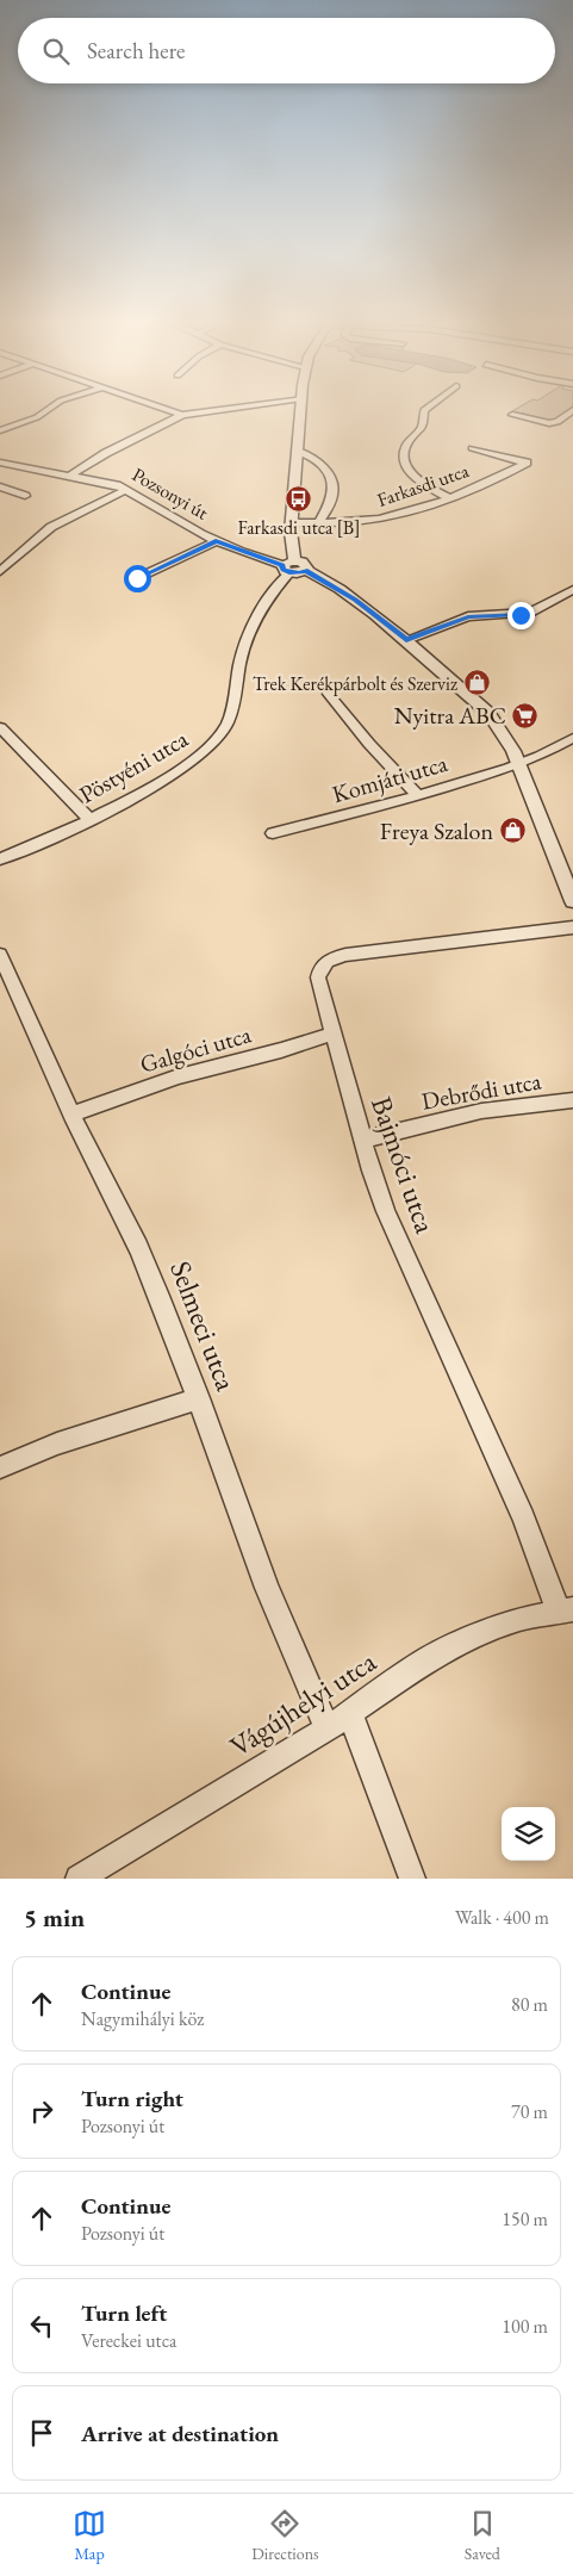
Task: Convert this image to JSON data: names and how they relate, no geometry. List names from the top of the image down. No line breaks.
{"streets":{"street":["Farkasdi utca","Pozsonyi út","Pöstyéni utca","Komjáti utca","Galgóci utca","Debrődi utca","Bajmóci utca","Selmeci utca","Vágújhelyi utca"]},"crossings":[["Pozsonyi út","Pöstyéni utca"],["Galgóci utca","Bajmóci utca"],["Galgóci utca","Selmeci utca"],["Debrődi utca","Bajmóci utca"],["Bajmóci utca","Vágújhelyi utca"],["Selmeci utca","Vágújhelyi utca"]],"places":{"bus stop":["Farkasdi utca [B]"],"shop":["Trek Kerékpárbolt és Szerviz","Freya Szalon"],"supermarket":["Nyitra ABC"]},"page":{"search":"Search here","heading":["5 min","Walk · 400 m"],"list":[["Continue","Nagymihályi köz","80 m"],["Turn right","Pozsonyi út","70 m"],["Continue","Pozsonyi út","150 m"],["Turn left","Vereckei utca","100 m"],"Arrive at destination"],"nav":["Map","Directions","Saved"]}}
